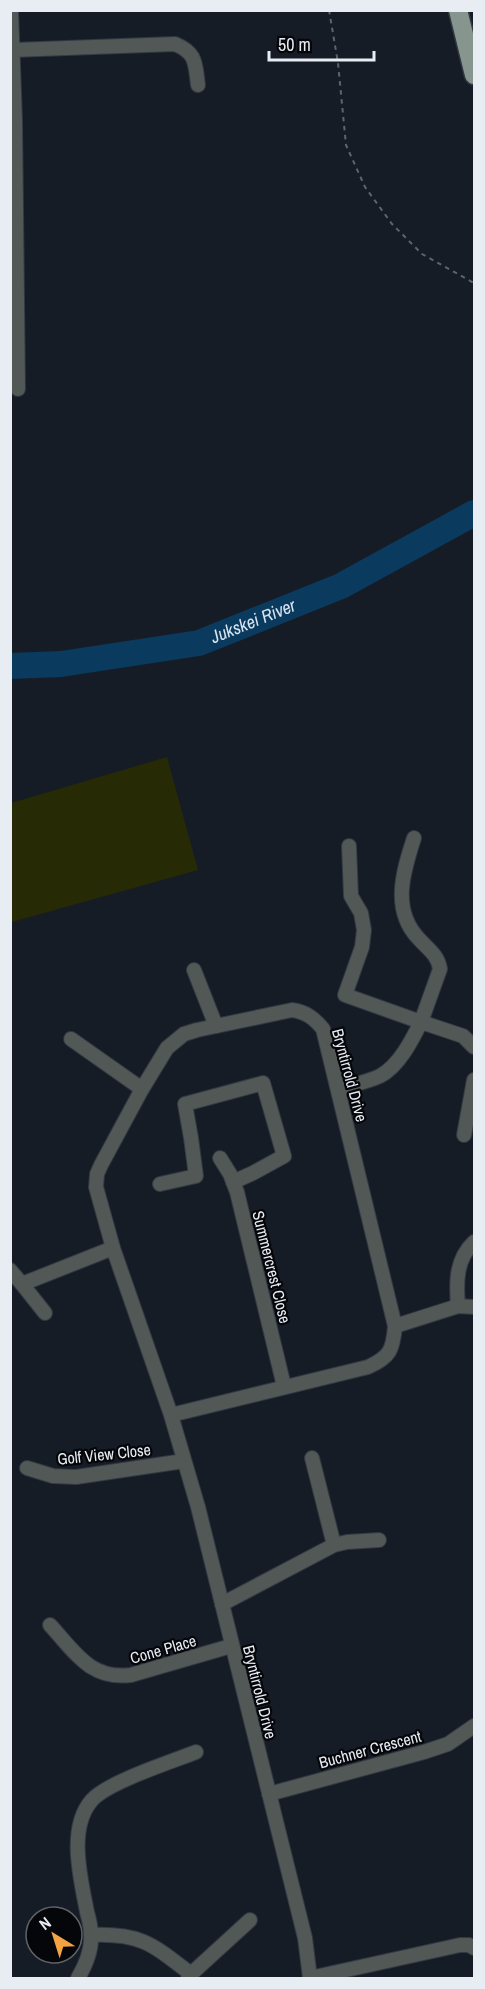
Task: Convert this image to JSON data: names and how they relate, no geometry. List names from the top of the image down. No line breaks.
{"streets":{"street":["Bryntirrold Drive","Summercrest Close","Golf View Close","Cone Place","Buchner Crescent"]},"crossings":[["Bryntirrold Drive","Summercrest Close"],["Bryntirrold Drive","Golf View Close"],["Bryntirrold Drive","Cone Place"],["Bryntirrold Drive","Buchner Crescent"]],"water":["Jukskei River"],"scale_bar":"50 m","north":"top left"}
